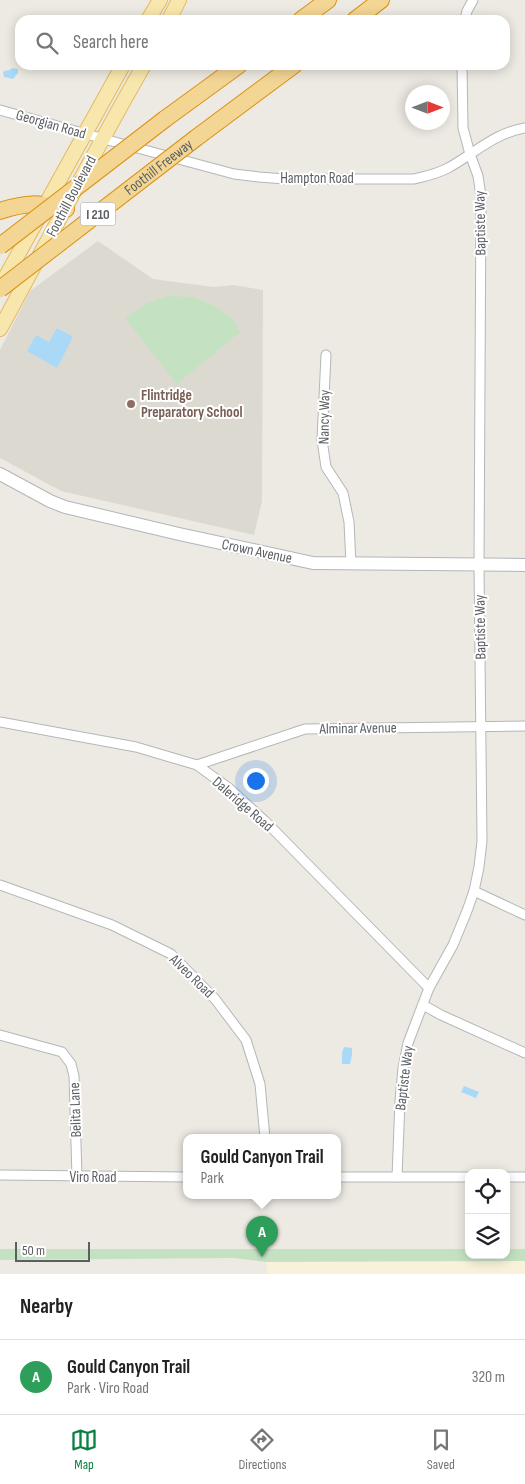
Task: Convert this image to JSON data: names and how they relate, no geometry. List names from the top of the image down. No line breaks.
{"streets":{"highway":["Foothill Freeway","I 210"],"main road":["Foothill Boulevard"],"street":["Georgian Road","Hampton Road","Baptiste Way","Nancy Way","Crown Avenue","Alminar Avenue","Daleridge Road","Alveo Road","Belita Lane","Viro Road"]},"crossings":[["Georgian Road","Hampton Road"],["Georgian Road","Foothill Boulevard"],["Foothill Freeway","Foothill Boulevard"],["Hampton Road","Foothill Boulevard"],["Hampton Road","Baptiste Way"],["Baptiste Way","Crown Avenue"],["Baptiste Way","Alminar Avenue"],["Baptiste Way","Daleridge Road"],["Nancy Way","Crown Avenue"],["Alminar Avenue","Daleridge Road"],["Belita Lane","Viro Road"]],"places":["Flintridge Preparatory School"],"scale_bar":"50 m","north":"right","page":{"search":"Search here","popup":["Gould Canyon Trail","Park"],"pins":"A","scale":"50 m","heading":"Nearby","list":[{"mark":"A","name":"Gould Canyon Trail","note":"Park · Viro Road","value":"320 m"}],"nav":["Map","Directions","Saved"]}}
